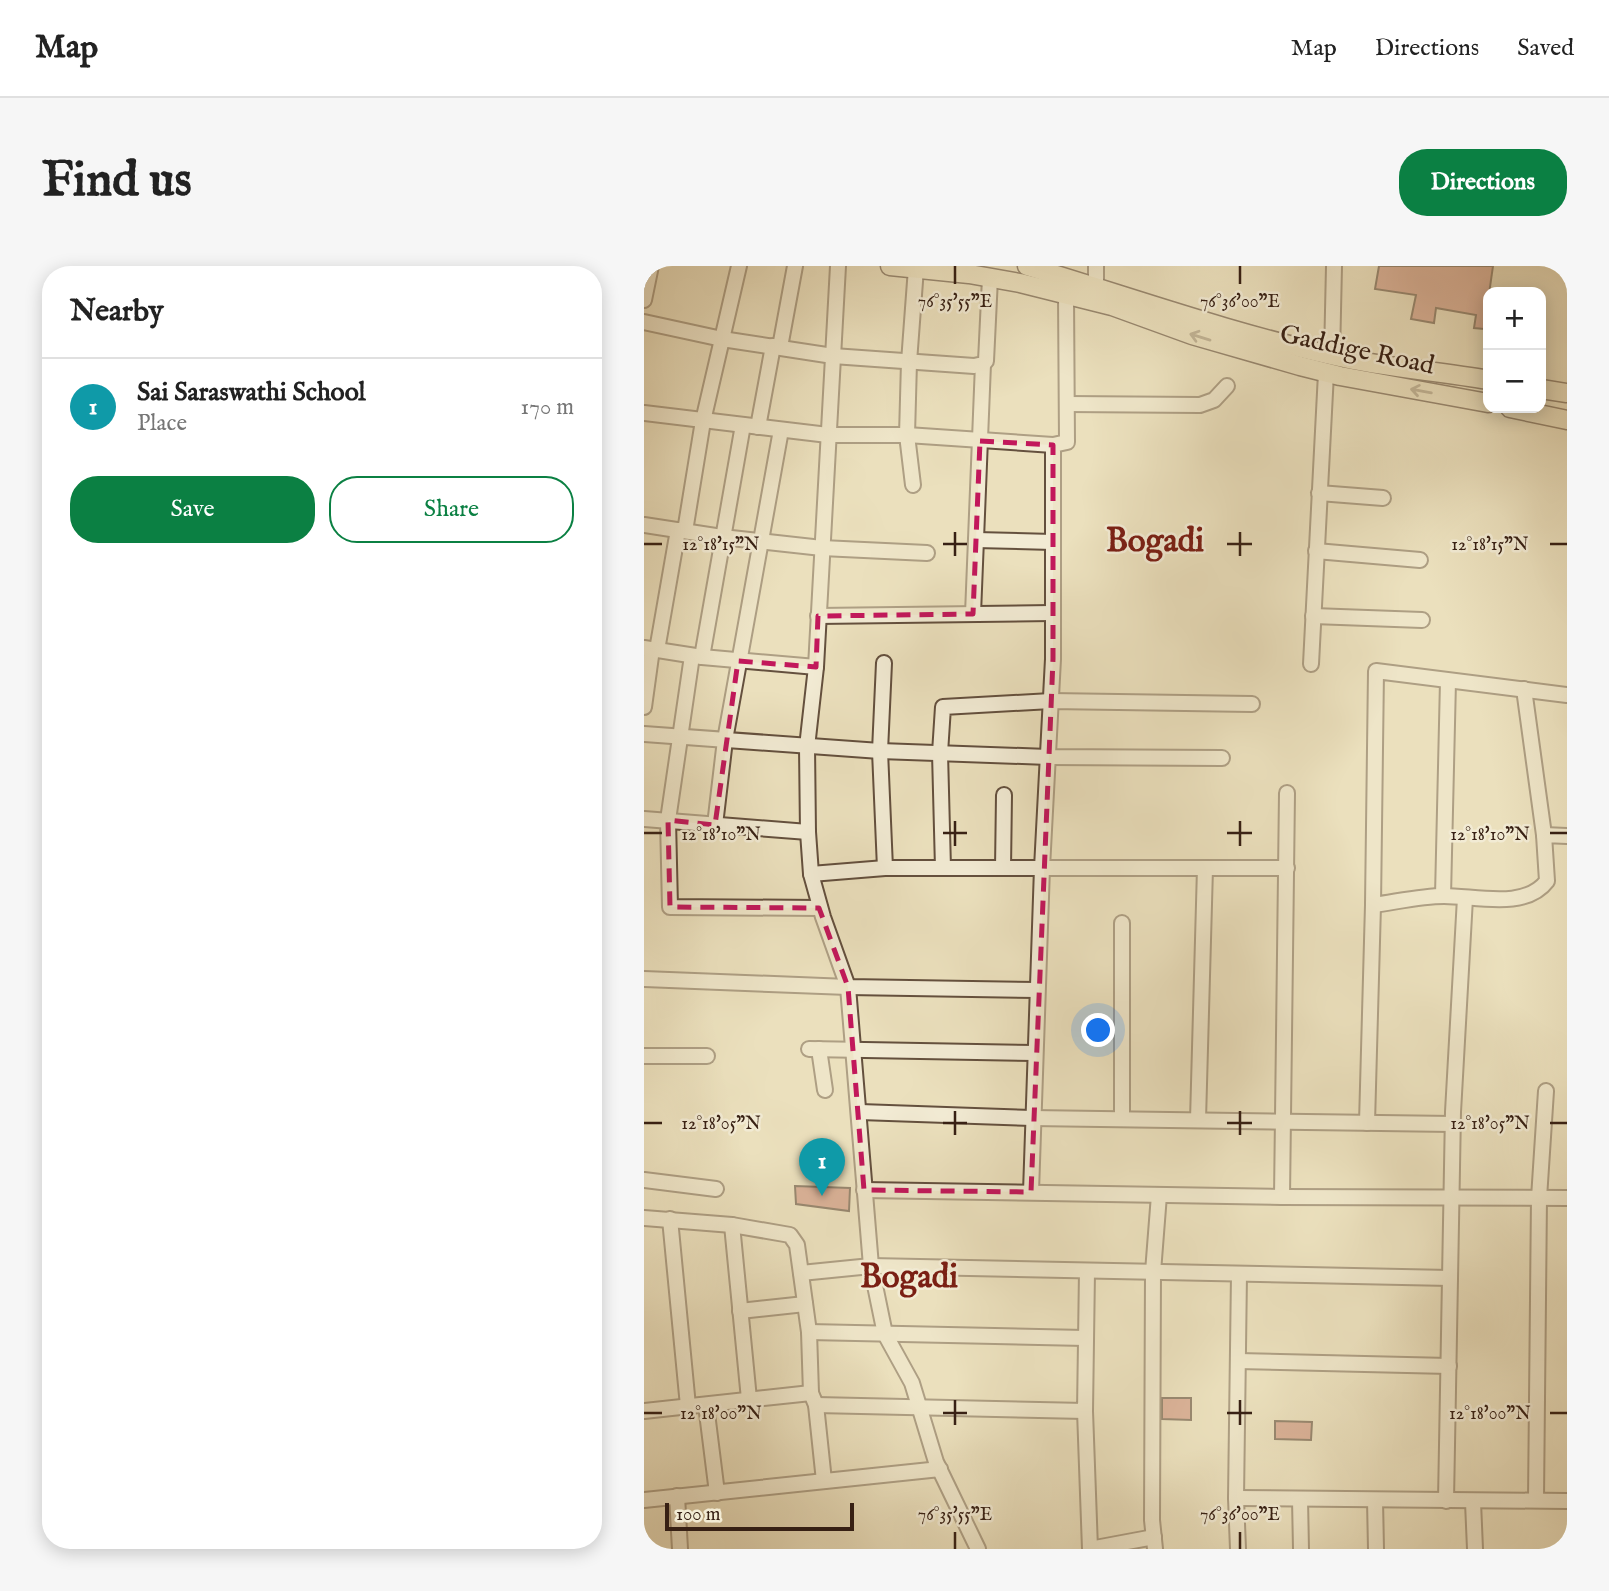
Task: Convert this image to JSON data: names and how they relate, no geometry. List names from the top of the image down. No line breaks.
{"streets":{"main road":["Gaddige Road"]},"districts":["Bogadi","Bogadi"],"scale_bar":"100 m","page":{"header":"Map","nav":["Map","Directions","Saved"],"buttons":["Directions",["Save","Share"]],"title":"Find us","heading":"Nearby","map_buttons":["+","−"],"list":[{"mark":"1","name":"Sai Saraswathi School","note":"Place","value":"170 m"}],"pins":"1","scale":"100 m"},"coordinates":["76°35'55\"E","76°36'00\"E","12°18'15\"N","12°18'10\"N","12°18'05\"N","12°18'00\"N"]}
